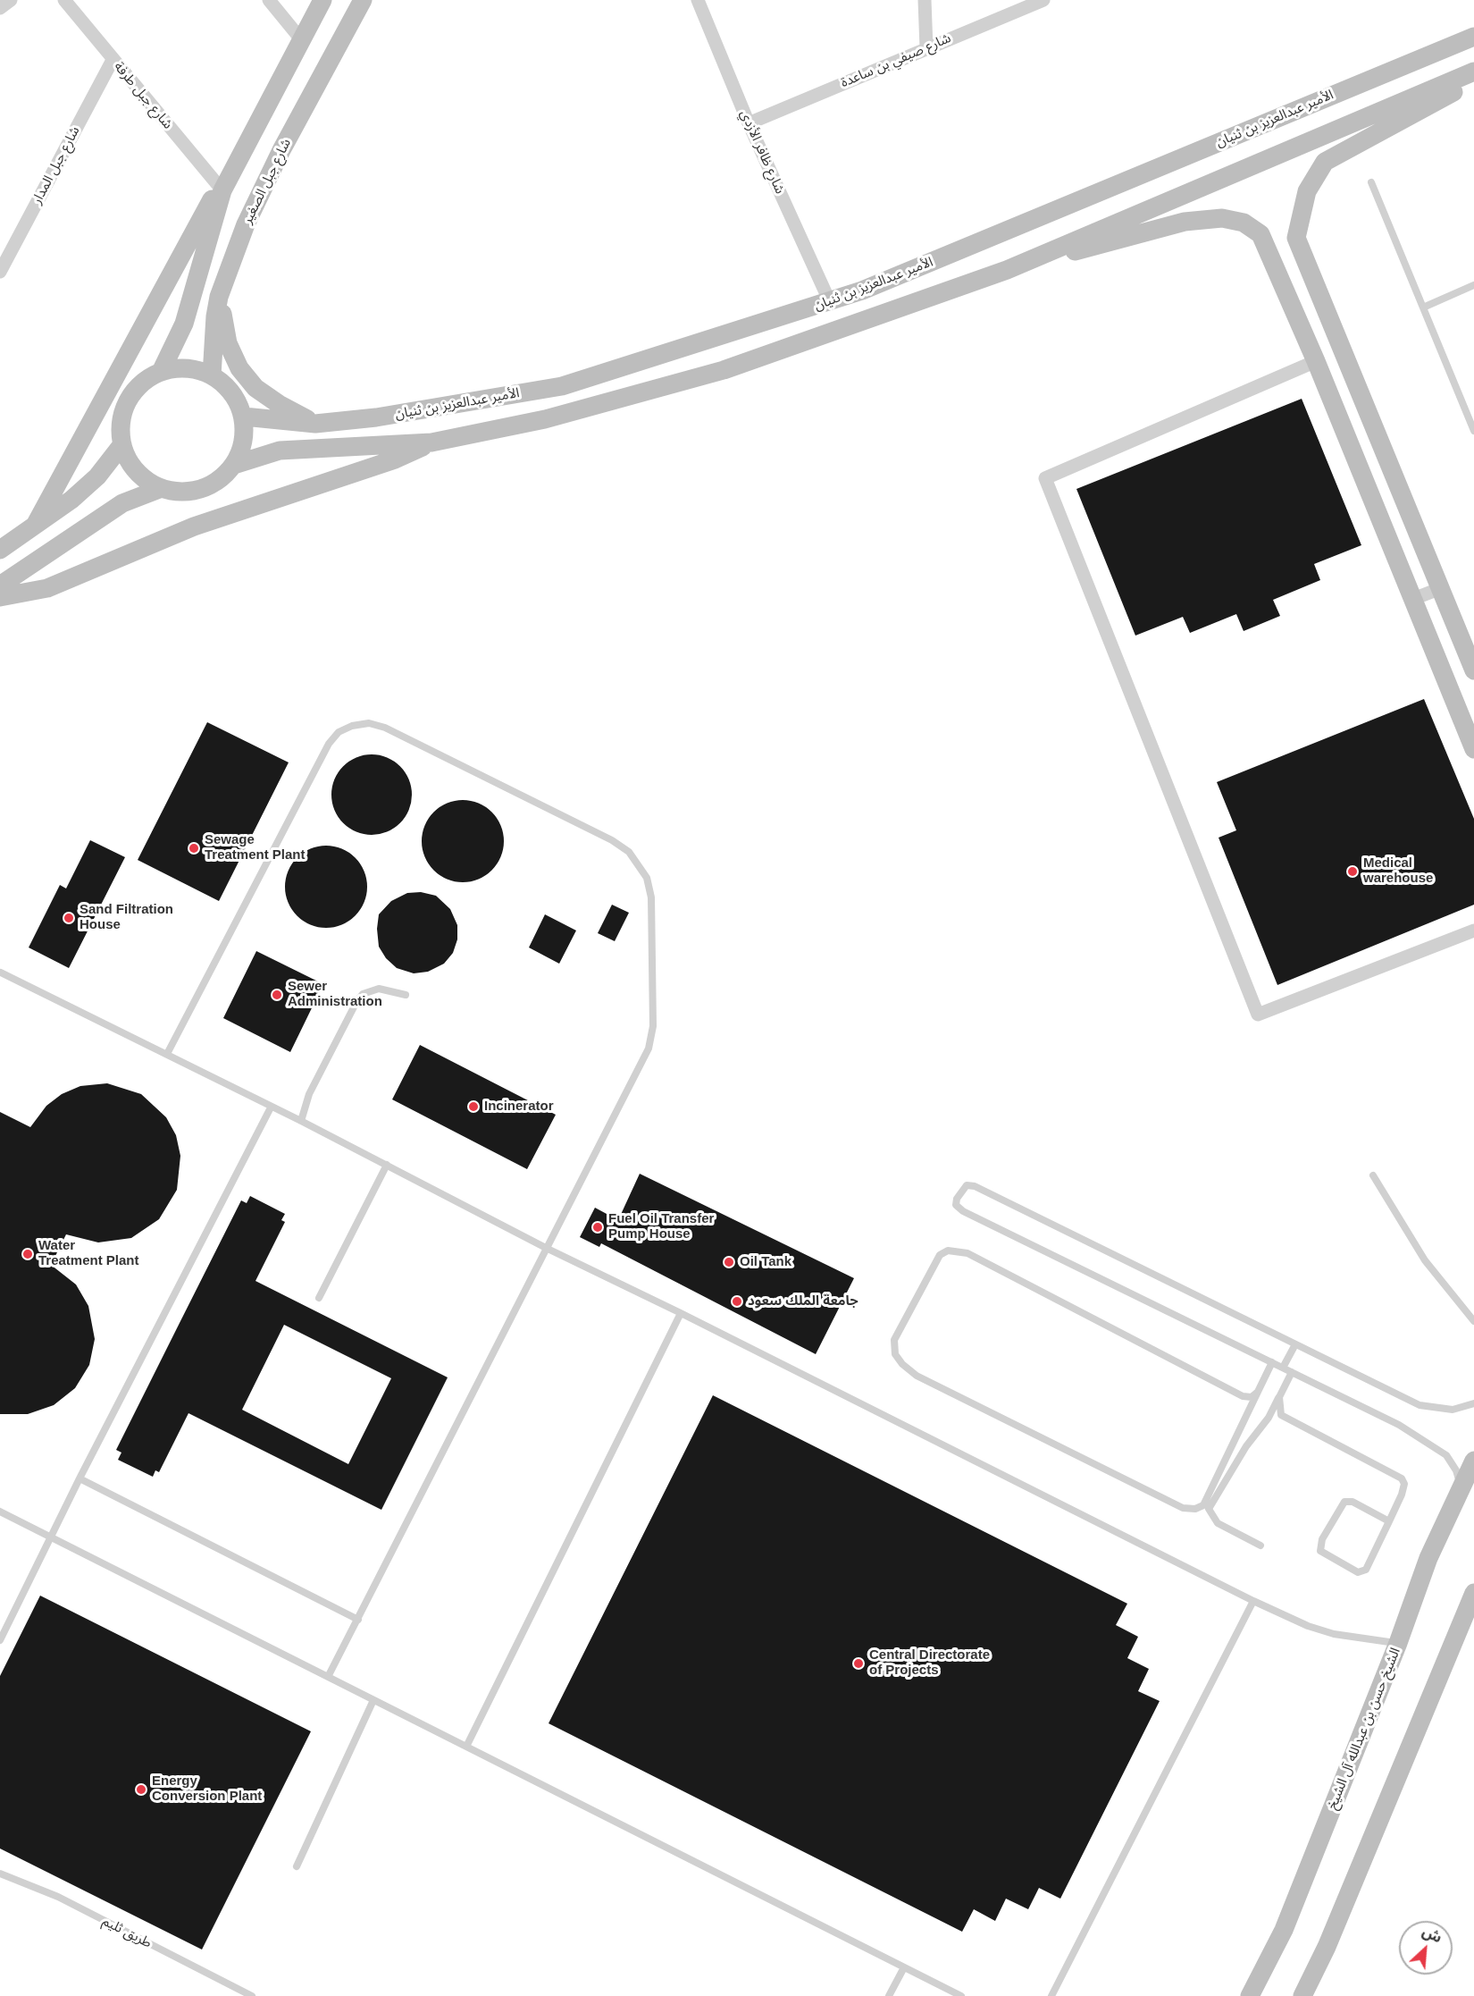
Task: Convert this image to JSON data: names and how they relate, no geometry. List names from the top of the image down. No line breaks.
{"streets":{"street":["شارع صيفي بن ساعدة","شارع جبل طرفة","الأمير عبدالعزيز بن ثنيان","شارع ظافر الأزدي","شارع جبل المدار","شارع جبل الصغير","الشيخ حسن بن عبدالله آل الشيخ"],"lane":["طريق ثليم"]},"crossings":[["شارع صيفي بن ساعدة","شارع ظافر الأزدي"],["شارع جبل طرفة","شارع جبل المدار"],["الأمير عبدالعزيز بن ثنيان","شارع ظافر الأزدي"],["الأمير عبدالعزيز بن ثنيان","شارع جبل الصغير"]],"places":["Sewage Treatment Plant","Medical warehouse","Sand Filtration House","Sewer Administration","Incinerator","Fuel Oil Transfer Pump House","Water Treatment Plant","Oil Tank","جامعة الملك سعود","Central Directorate of Projects","Energy Conversion Plant"],"north":"top right"}
